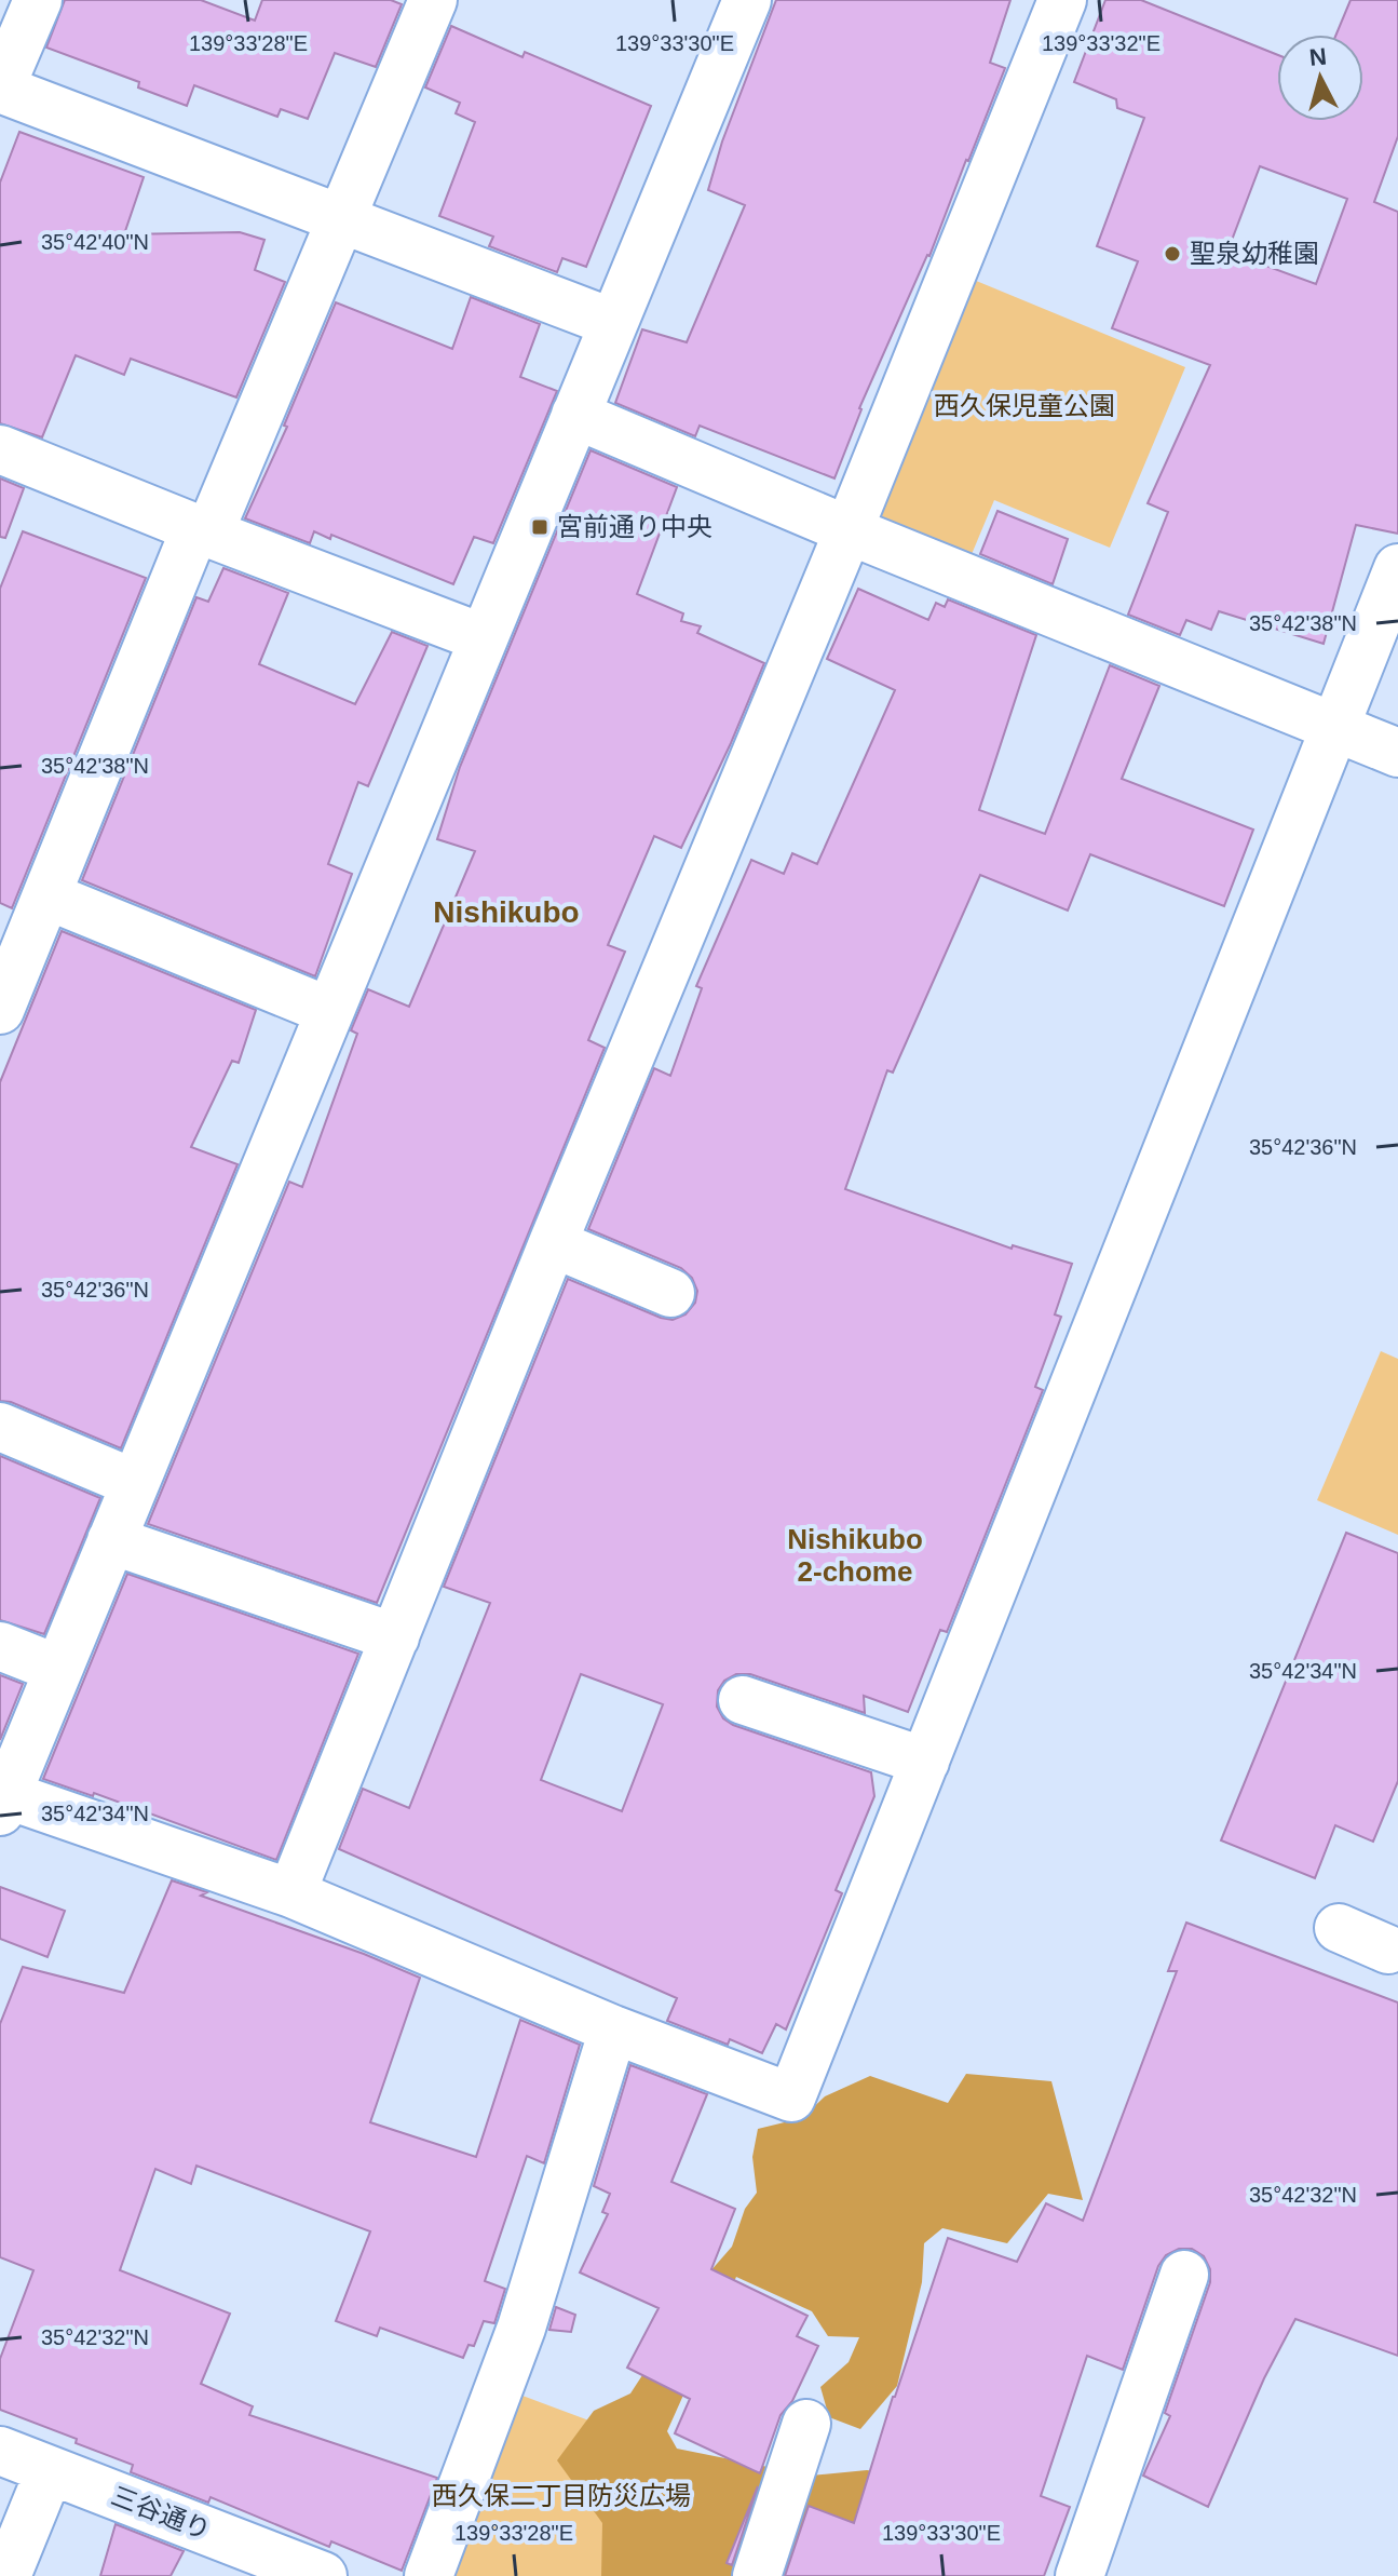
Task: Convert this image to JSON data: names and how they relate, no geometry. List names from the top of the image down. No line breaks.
{"streets":{"street":["三谷通り"]},"districts":["Nishikubo","Nishikubo 2-chome"],"parks":["西久保児童公園","西久保二丁目防災広場"],"places":{"other":["聖泉幼稚園"],"transit":["宮前通り中央"]},"north":"top","coordinates":["139°33'28\"E","139°33'30\"E","139°33'32\"E","35°42'40\"N","35°42'38\"N","35°42'36\"N","35°42'34\"N","35°42'32\"N"]}
